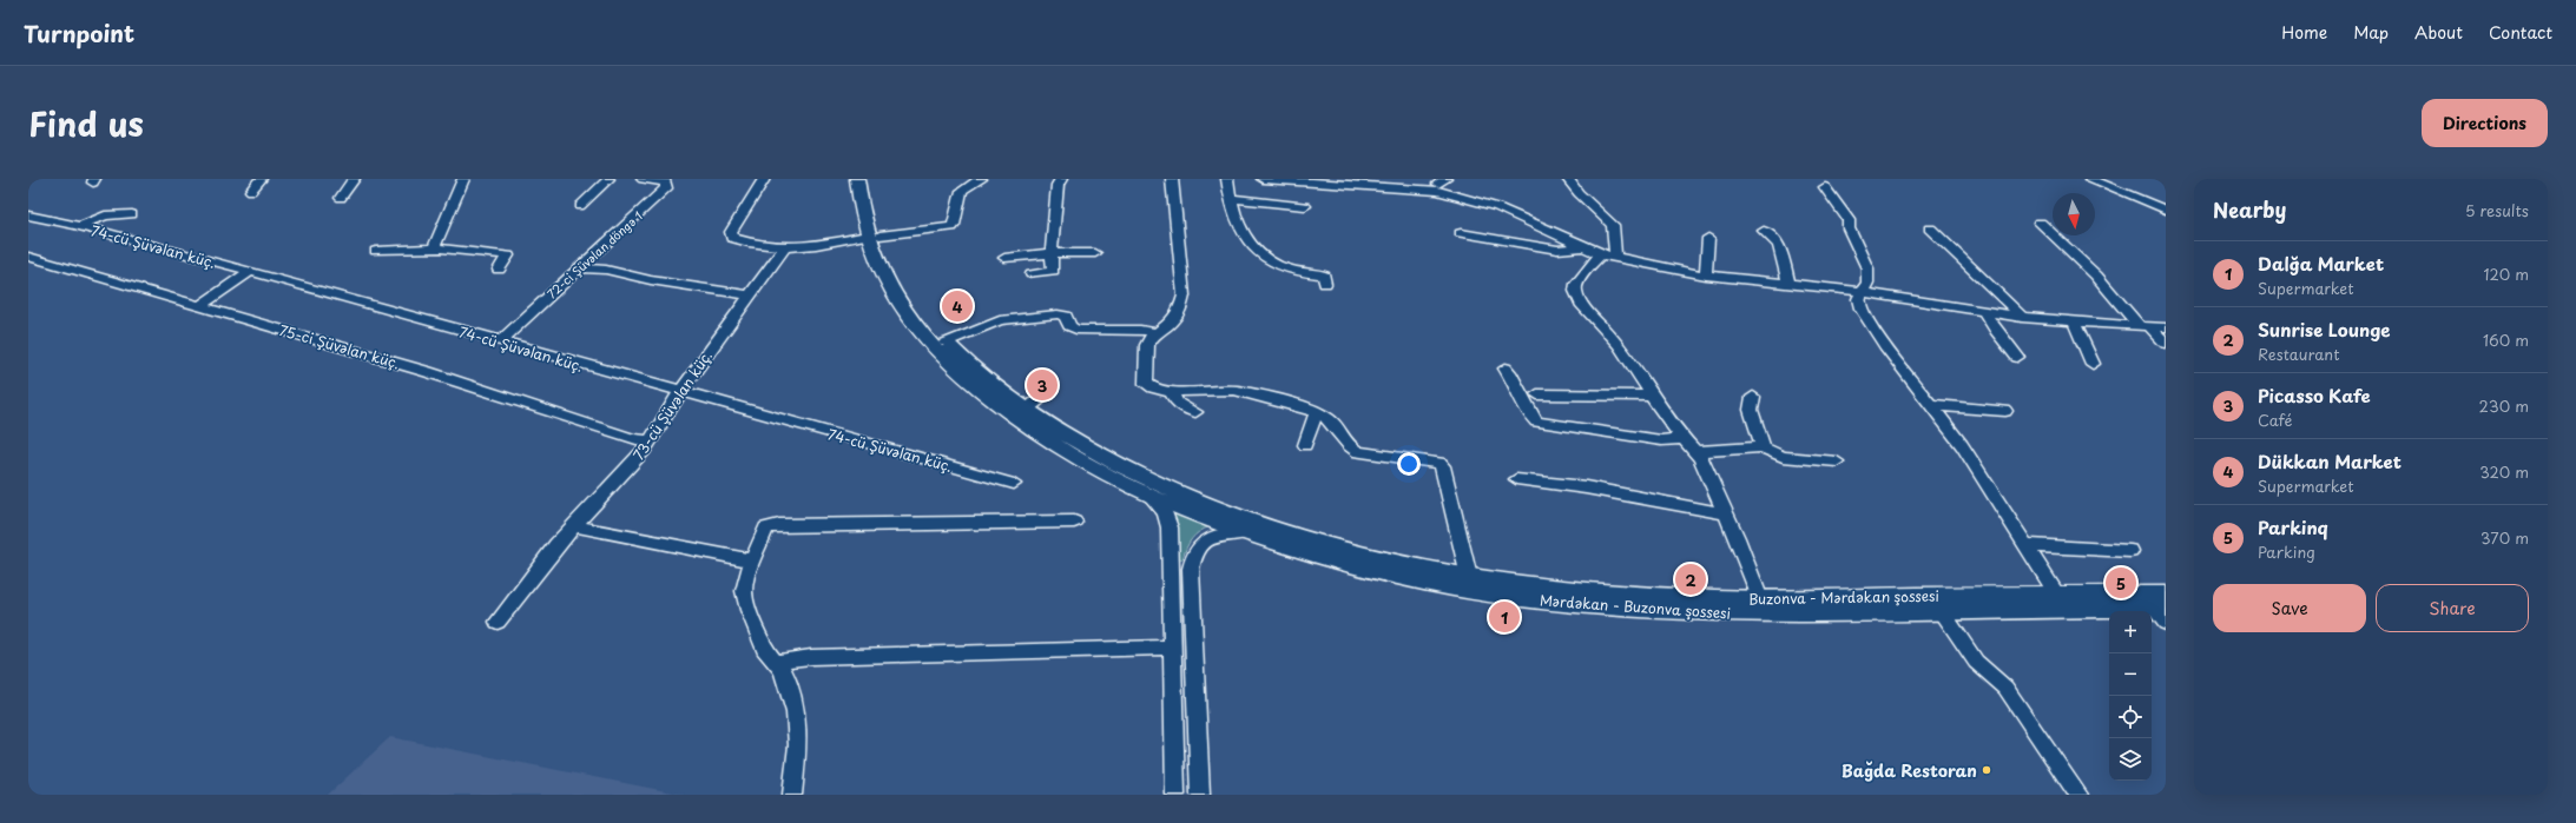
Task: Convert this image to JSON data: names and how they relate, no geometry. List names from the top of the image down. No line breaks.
{"streets":{"main road":["Buzonva - Mərdəkan şossesi","Mərdəkan - Buzonva şossesi"],"street":["74-cü Şüvəlan küç.","72-ci Şüvəlan döngə 1","75-ci Şüvəlan küç.","73-cü Şüvəlan küç."]},"crossings":[["74-cü Şüvəlan küç.","72-ci Şüvəlan döngə 1"],["74-cü Şüvəlan küç.","73-cü Şüvəlan küç."],["75-ci Şüvəlan küç.","73-cü Şüvəlan küç."],["Buzonva - Mərdəkan şossesi","Mərdəkan - Buzonva şossesi"]],"places":["Bağda Restoran"],"north":"bottom","page":{"header":"Turnpoint","nav":["Home","Map","About","Contact"],"title":"Find us","buttons":["Directions",["Save","Share"]],"heading":["Nearby","5 results"],"list":[{"mark":"1","name":"Dalğa Market","note":"Supermarket","value":"120 m"},{"mark":"2","name":"Sunrise Lounge","note":"Restaurant","value":"160 m"},{"mark":"3","name":"Picasso Kafe","note":"Café","value":"230 m"},{"mark":"4","name":"Dükkan Market","note":"Supermarket","value":"320 m"},{"mark":"5","name":"Parkinq","note":"Parking","value":"370 m"}],"pins":["4","3","2","5","1"],"map_buttons":["+","−"]}}
